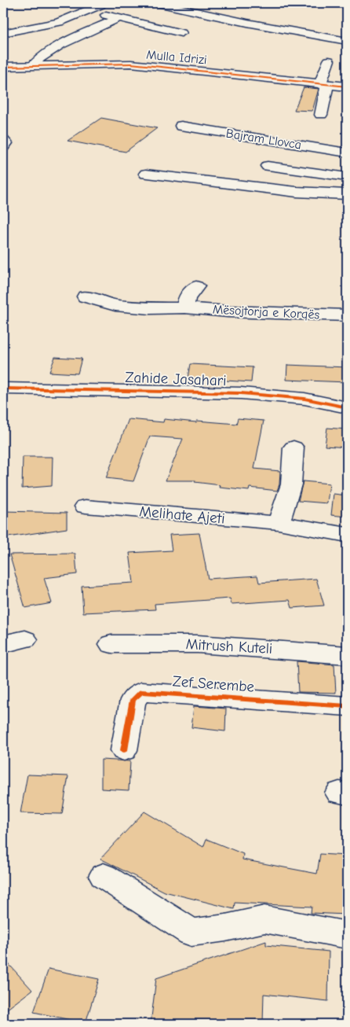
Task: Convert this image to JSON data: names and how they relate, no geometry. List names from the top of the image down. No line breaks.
{"streets":{"street":["Mulla Idrizi","Bajram Llovca","Mësojtorja e Korqës","Zahide Jasahari","Melihate Ajeti","Mitrush Kuteli","Zef Serembe"]}}
